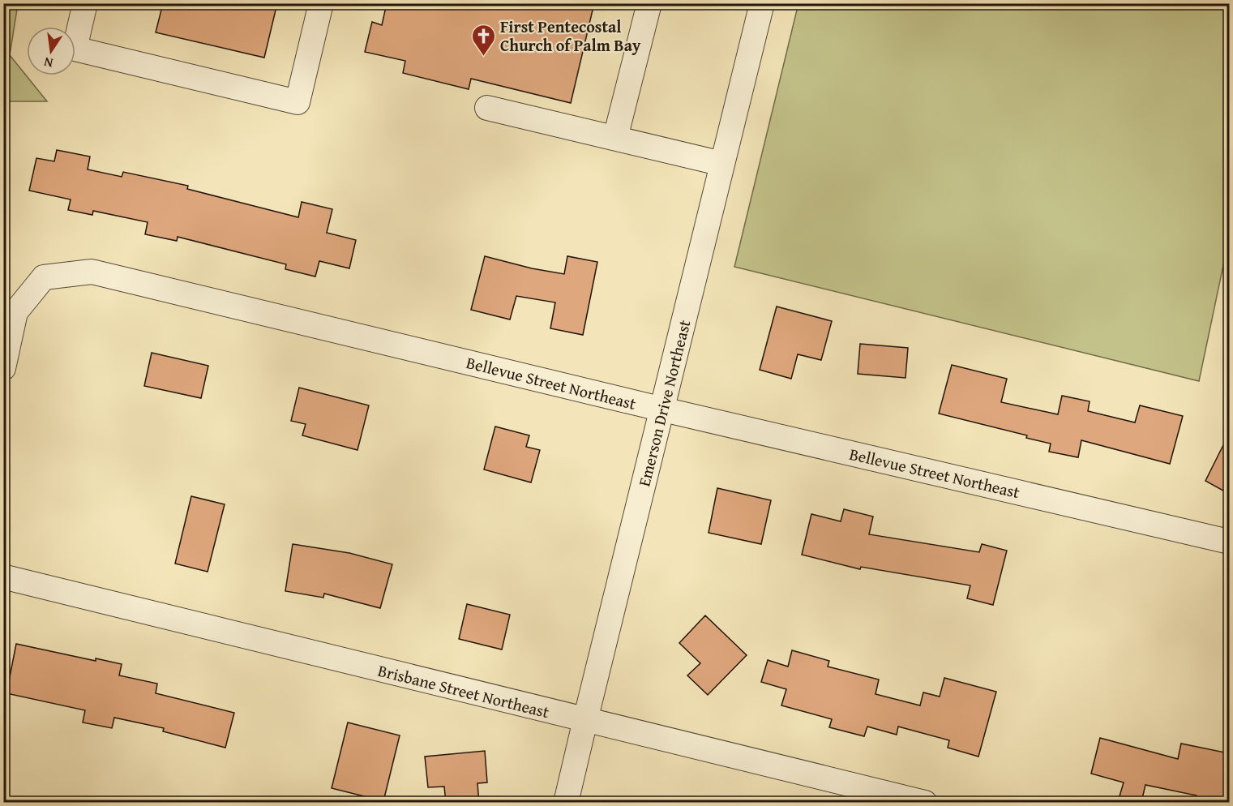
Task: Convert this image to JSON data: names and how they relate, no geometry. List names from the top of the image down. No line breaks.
{"streets":{"street":["Bellevue Street Northeast","Emerson Drive Northeast","Brisbane Street Northeast"]},"crossings":[["Bellevue Street Northeast","Emerson Drive Northeast"],["Emerson Drive Northeast","Brisbane Street Northeast"]],"places":{"church":["First Pentecostal Church of Palm Bay"]},"north":"bottom"}
